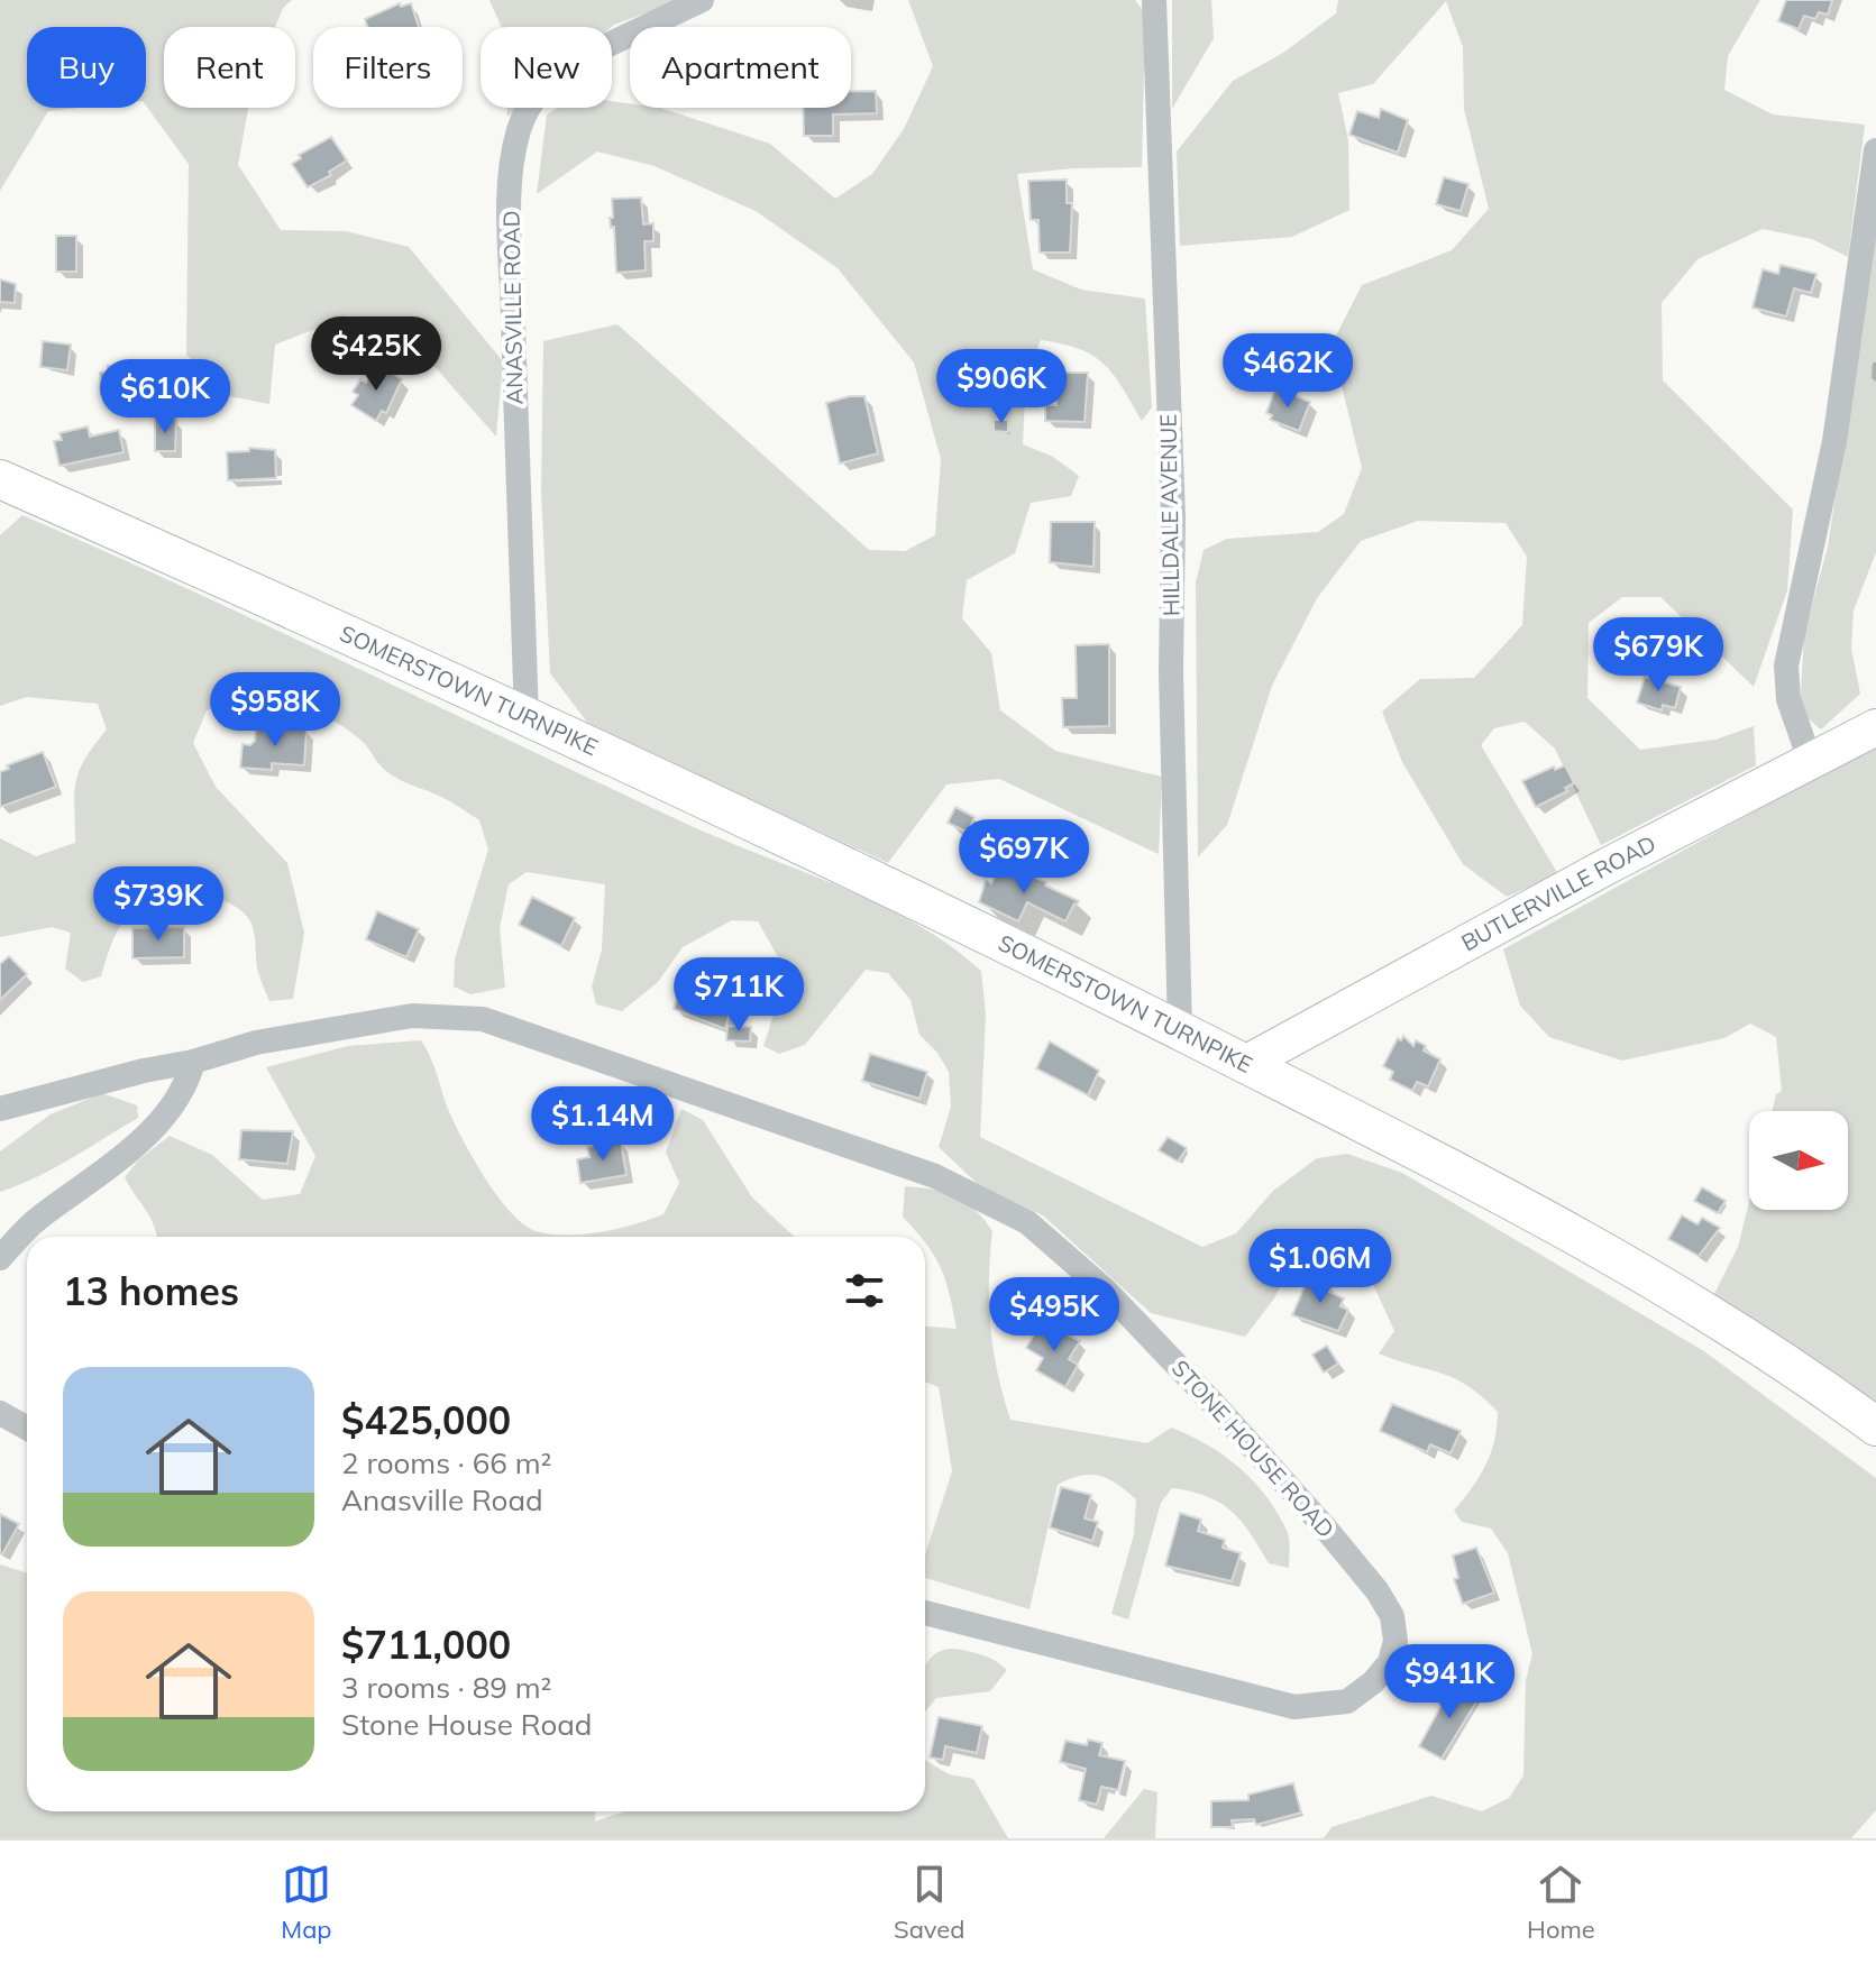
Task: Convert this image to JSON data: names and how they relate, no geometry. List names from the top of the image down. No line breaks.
{"streets":{"main road":["SOMERSTOWN TURNPIKE"],"street":["ANASVILLE ROAD","HILLDALE AVENUE","BUTLERVILLE ROAD","STONE HOUSE ROAD"]},"crossings":[["ANASVILLE ROAD","SOMERSTOWN TURNPIKE"],["HILLDALE AVENUE","SOMERSTOWN TURNPIKE"],["SOMERSTOWN TURNPIKE","BUTLERVILLE ROAD"]],"north":"right","page":{"chip":["Buy","Rent","Filters","New","Apartment"],"price":["$425K","$462K","$906K","$610K","$679K","$958K","$697K","$739K","$711K","$1.14M","$1.06M","$495K","$941K"],"heading":"13 homes","list":[{"name":"$425,000","note":"2 rooms · 66 m² · Anasville Road"},{"name":"$711,000","note":"3 rooms · 89 m² · Stone House Road"}],"tabs":["Map","Saved","Home"]}}
